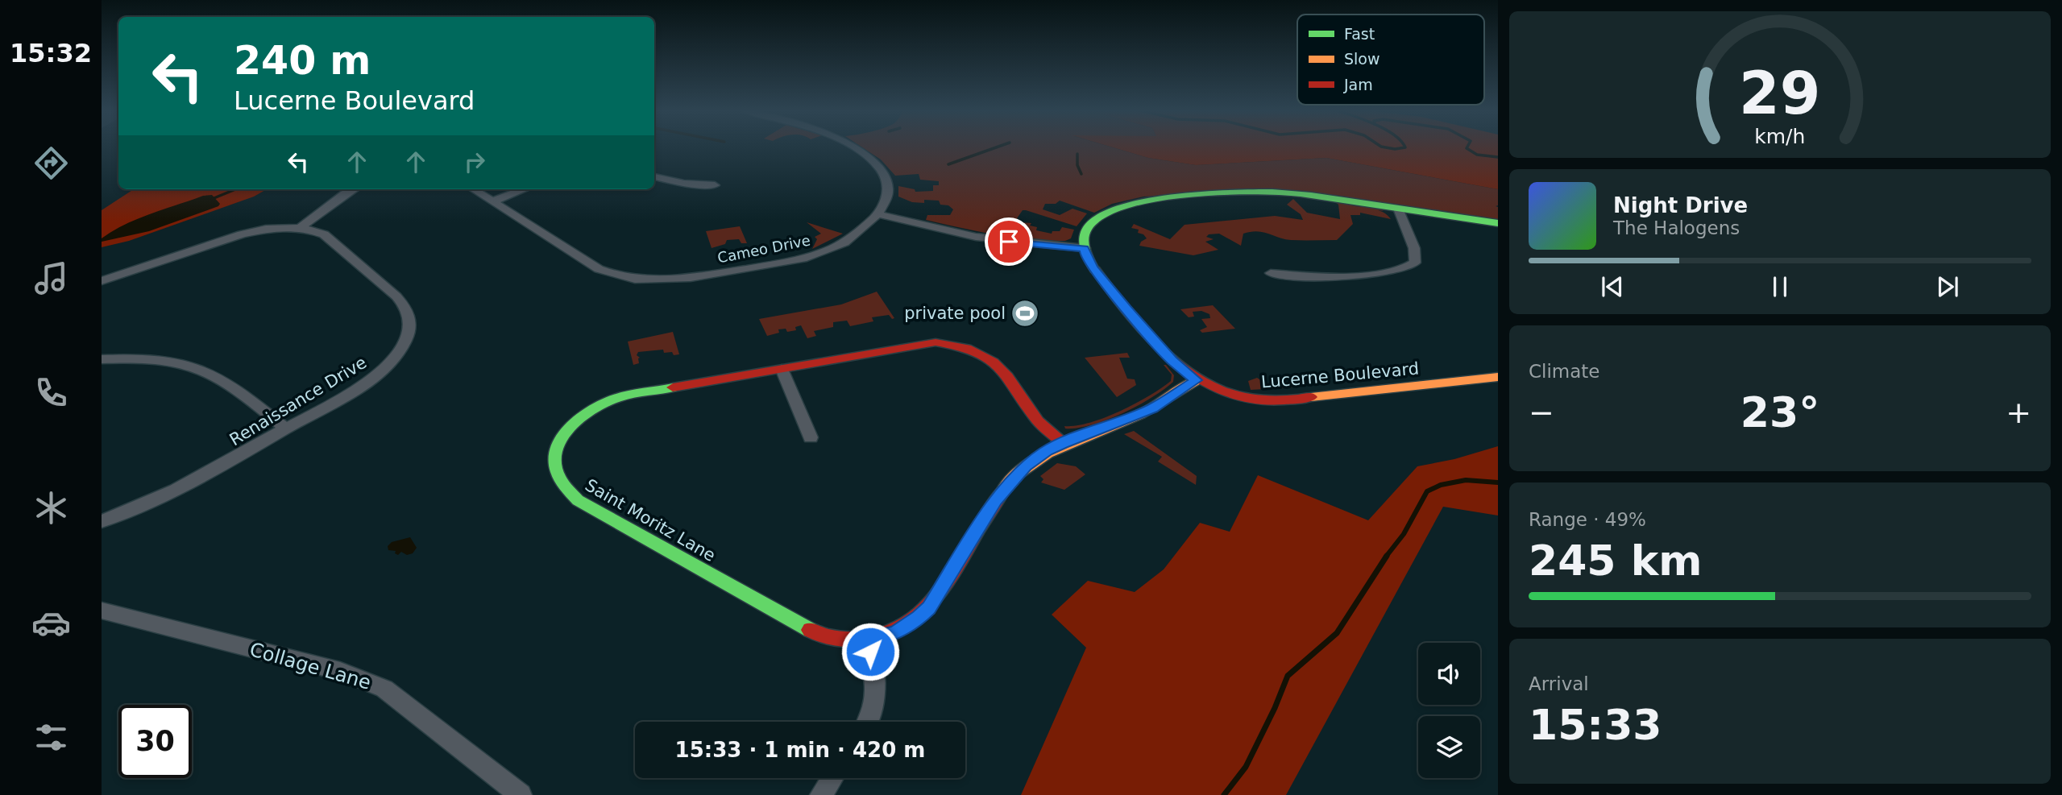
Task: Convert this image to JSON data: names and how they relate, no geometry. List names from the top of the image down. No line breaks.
{"streets":{"street":["Cameo Drive","Lucerne Boulevard","Renaissance Drive","Saint Moritz Lane","Collage Lane"]},"crossings":[["Lucerne Boulevard","Saint Moritz Lane"]],"places":{"sports":["private pool"]},"legend":["Fast","Slow","Jam"],"page":{"tabs":"15:32","turn":["240 m","Lucerne Boulevard"],"song":["Night Drive","The Halogens"],"tile":["Climate",["Range · 49%","245 km"],["Arrival","15:33"]],"heat":["−","23°","+"],"limit":"30","trip":"15:33 · 1 min · 420 m","gauge":["29","km/h"]}}
